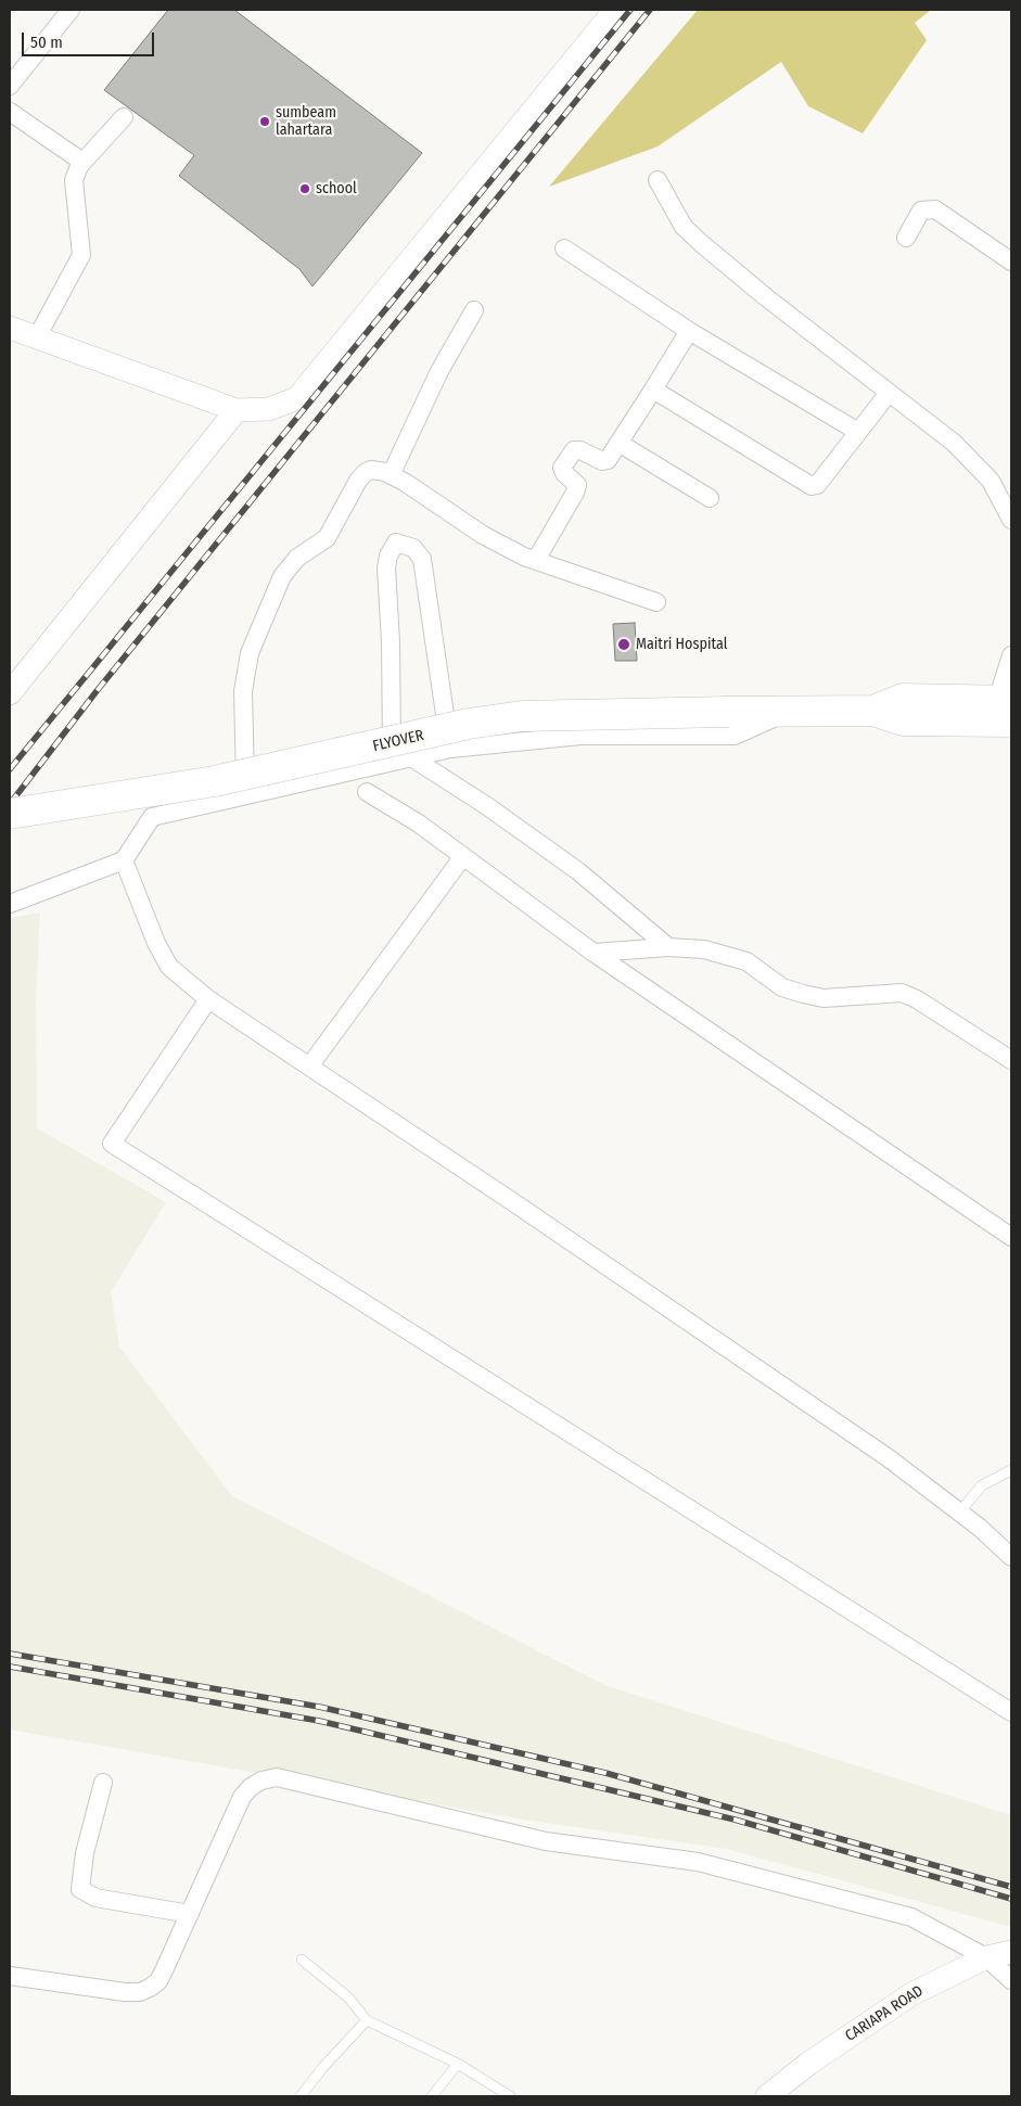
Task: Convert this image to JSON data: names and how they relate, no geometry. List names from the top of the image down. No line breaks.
{"streets":{"highway":["FLYOVER"],"street":["CARIAPA ROAD"]},"places":["sumbeam lahartara","school","Maitri Hospital"],"scale_bar":"50 m"}
